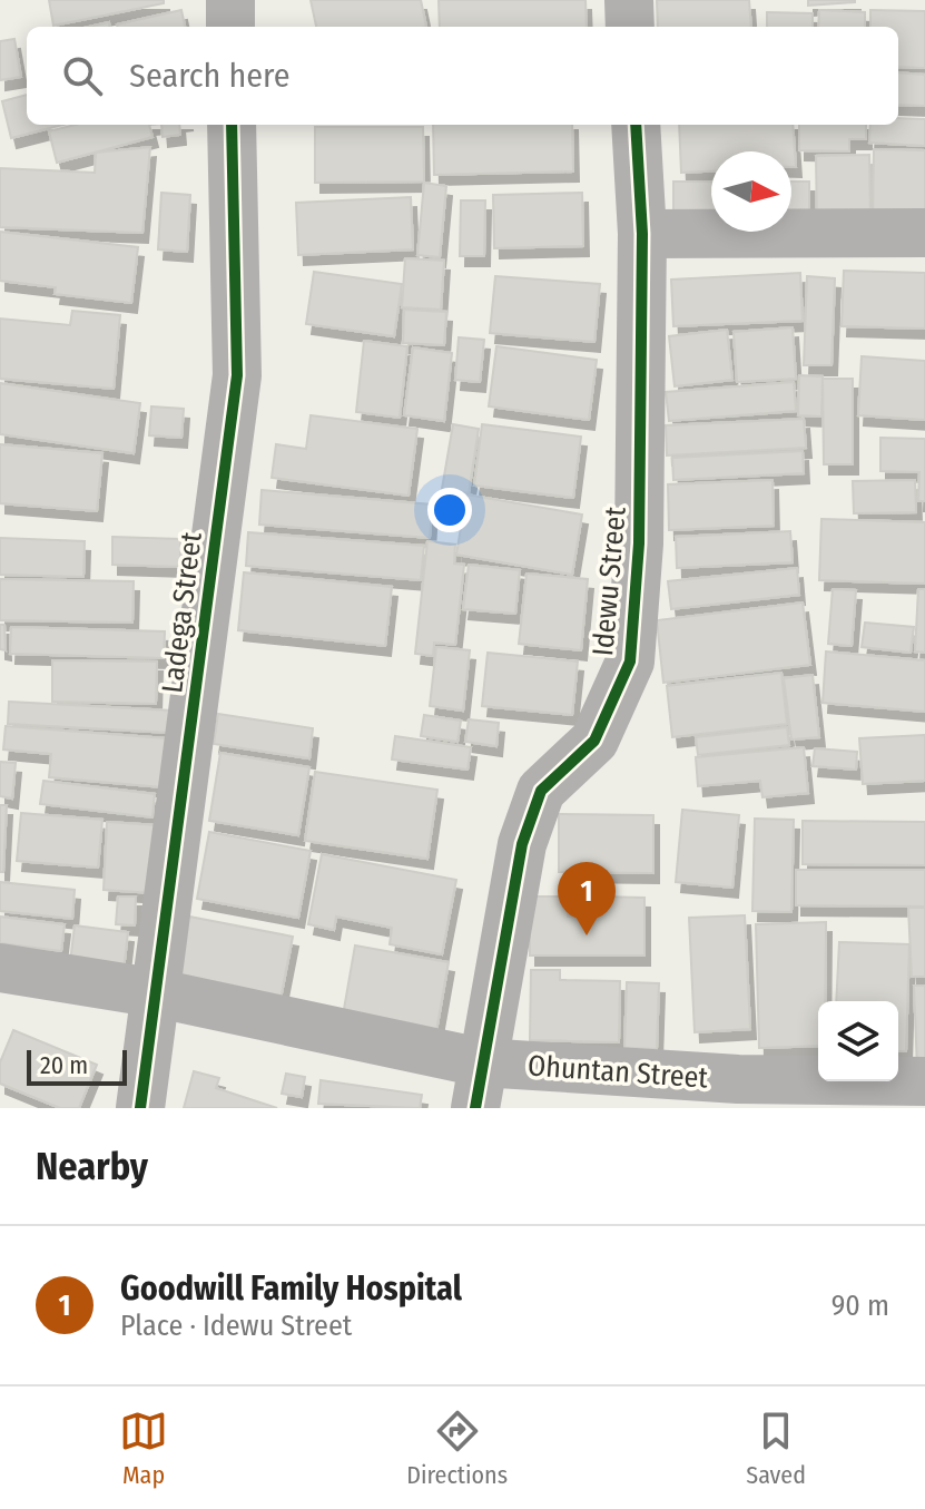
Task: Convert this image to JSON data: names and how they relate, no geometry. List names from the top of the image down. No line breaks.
{"streets":{"street":["Idewu Street","Ladega Street","Ohuntan Street"]},"crossings":[["Idewu Street","Ohuntan Street"],["Ladega Street","Ohuntan Street"]],"scale_bar":"20 m","north":"right","page":{"search":"Search here","pins":"1","scale":"20 m","heading":"Nearby","list":[{"mark":"1","name":"Goodwill Family Hospital","note":"Place · Idewu Street","value":"90 m"}],"nav":["Map","Directions","Saved"]}}
